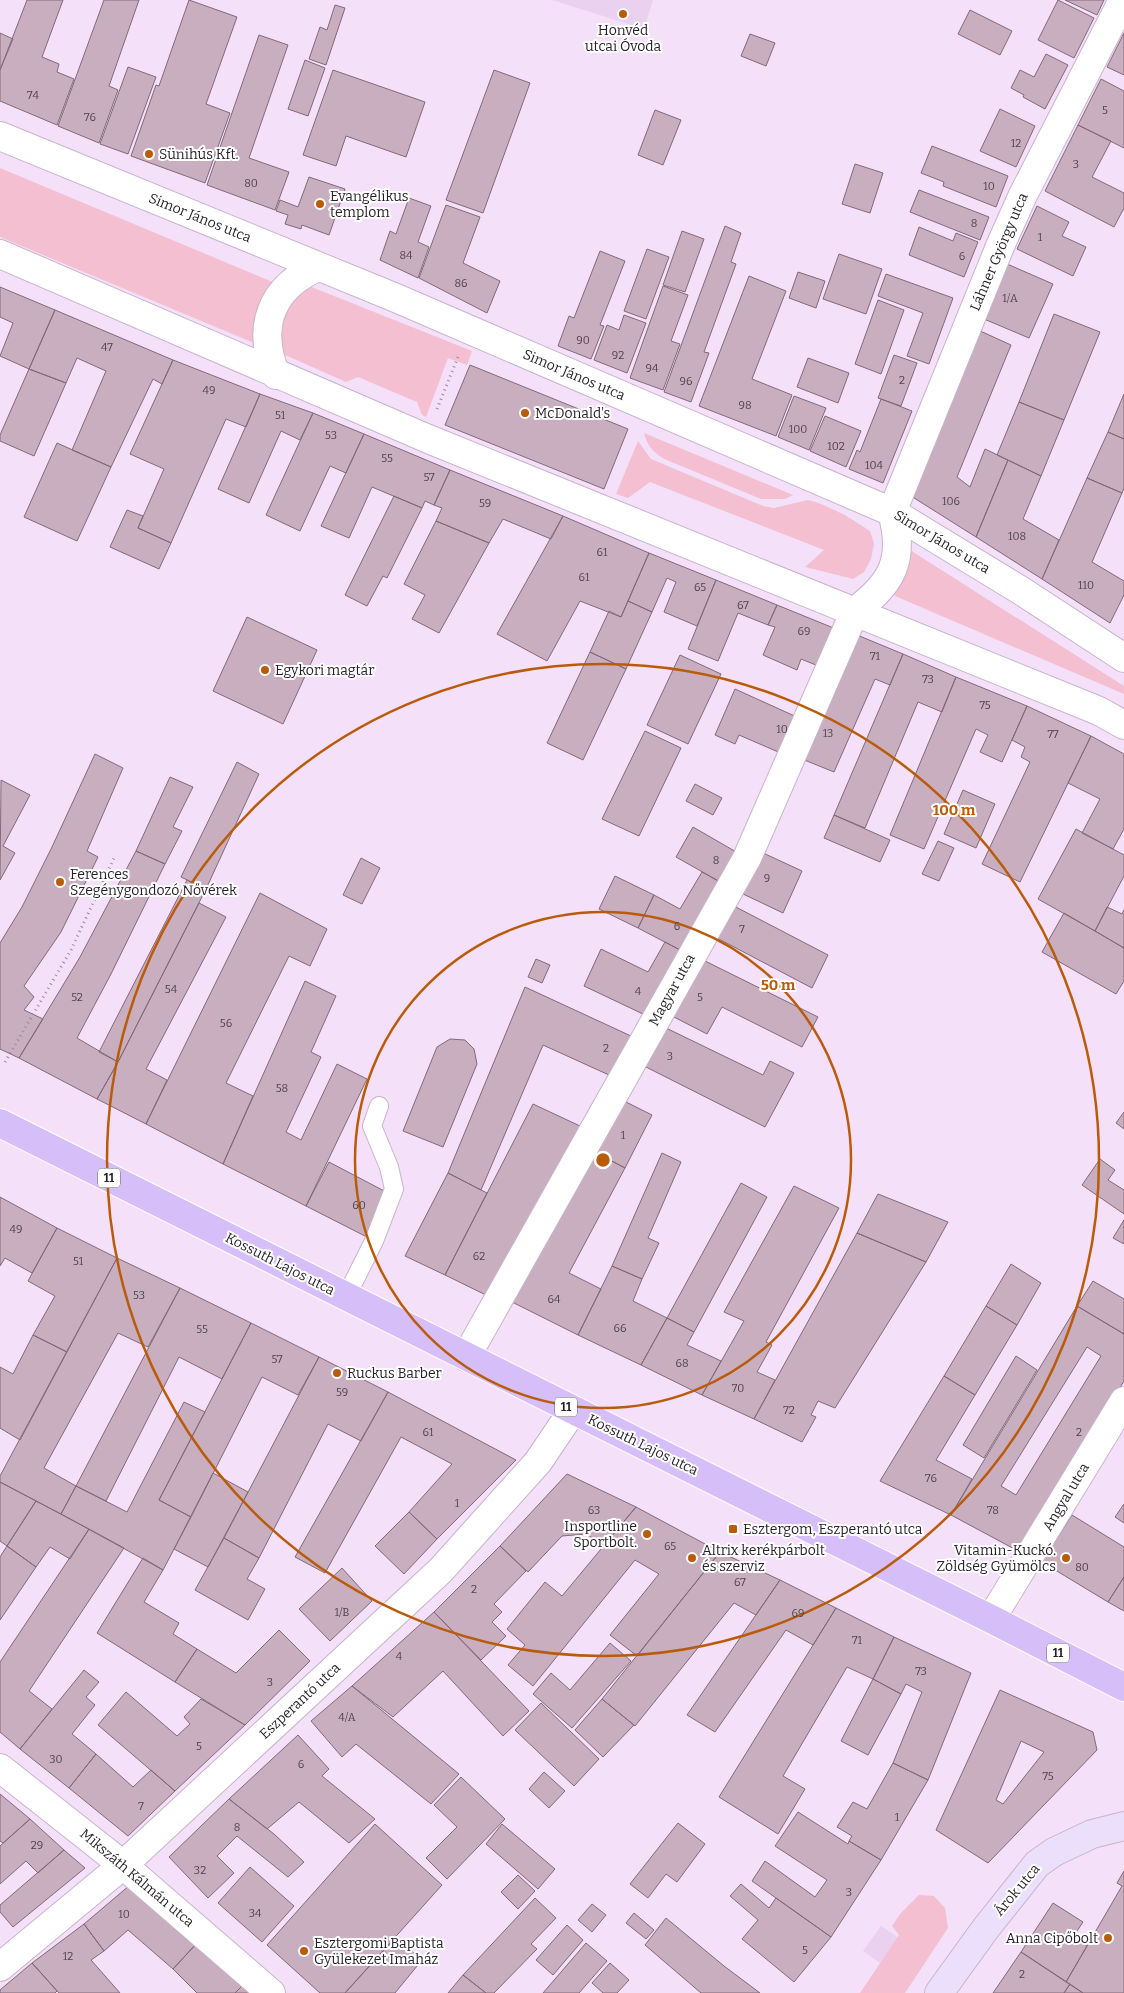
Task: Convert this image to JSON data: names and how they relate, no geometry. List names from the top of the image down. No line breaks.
{"streets":{"main road":["11","Kossuth Lajos utca","Árok utca"],"street":["Simor János utca","Láhner György utca","Magyar utca","Angyal utca","Eszperantó utca","Mikszáth Kálmán utca"]},"crossings":[["Simor János utca","Láhner György utca"],["Magyar utca","Kossuth Lajos utca"],["Kossuth Lajos utca","Angyal utca"],["Kossuth Lajos utca","Eszperantó utca"],["Eszperantó utca","Mikszáth Kálmán utca"]],"places":{"other":["Honvéd utcai Óvoda","Sünihús Kft.","Evangélikus templom","McDonald's","Egykori magtár","Ferences Szegénygondozó Nővérek","Ruckus Barber","Insportline Sportbolt.","Altrix kerékpárbolt és szerviz","Vitamin-Kuckó. Zöldség Gyümölcs","Anna Cipőbolt","Esztergomi Baptista Gyülekezet Imaház"],"transit":["Esztergom, Eszperantó utca"]},"house_numbers":["74","5","76","12","3","80","10","8","1","84","6","86","1/A","90","47","92","94","2","96","49","98","51","100","53","102","55","104","57","106","59","108","61","61","110","65","67","69","71","73","75","10","13","77","8","9","6","7","54","4","52","5","56","2","3","58","1","60","49","62","51","53","64","66","55","57","68","70","59","72","61","2","76","1","63","78","65","80","67","2","1/B","69","71","4","73","3","4/A","5","30","6","75","7","1","8","29","32","3","34","10","5","12","2"],"rings":["100 m","50 m"]}
